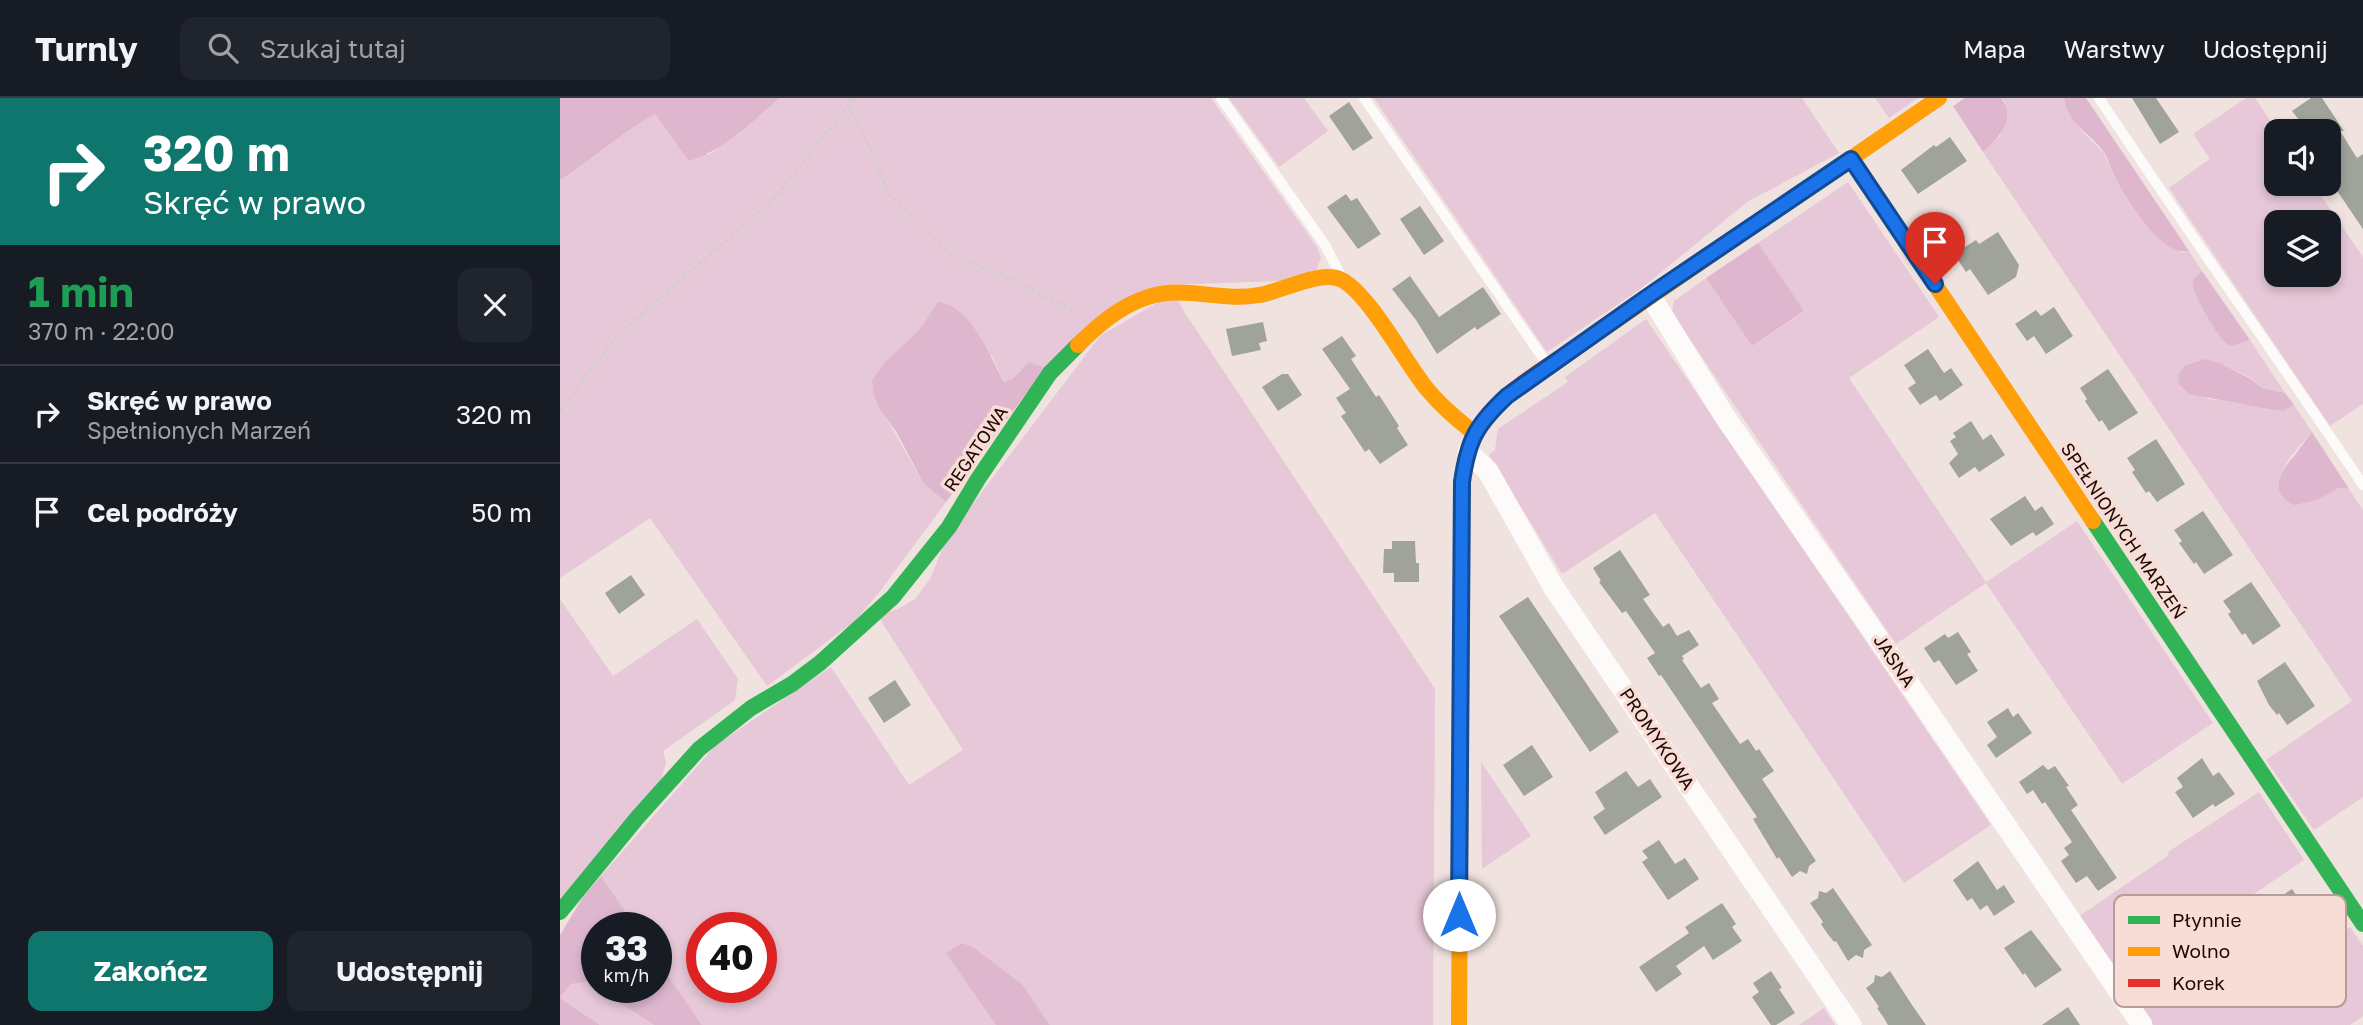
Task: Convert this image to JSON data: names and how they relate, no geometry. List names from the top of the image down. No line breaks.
{"streets":{"street":["REGATOWA","SPEŁNIONYCH MARZEŃ","JASNA","PROMYKOWA"]},"legend":["Płynnie","Wolno","Korek"],"page":{"header":"Turnly","search":"Szukaj tutaj","nav":["Mapa","Warstwy","Udostępnij"],"turn":["320 m","Skręć w prawo"],"heading":["1 min","370 m · 22:00"],"list":[{"name":"Skręć w prawo","note":"Spełnionych Marzeń","value":"320 m"},{"name":"Cel podróży","value":"50 m"}],"speed":"33 km/h","limit":"40","buttons":["Zakończ","Udostępnij"]}}
